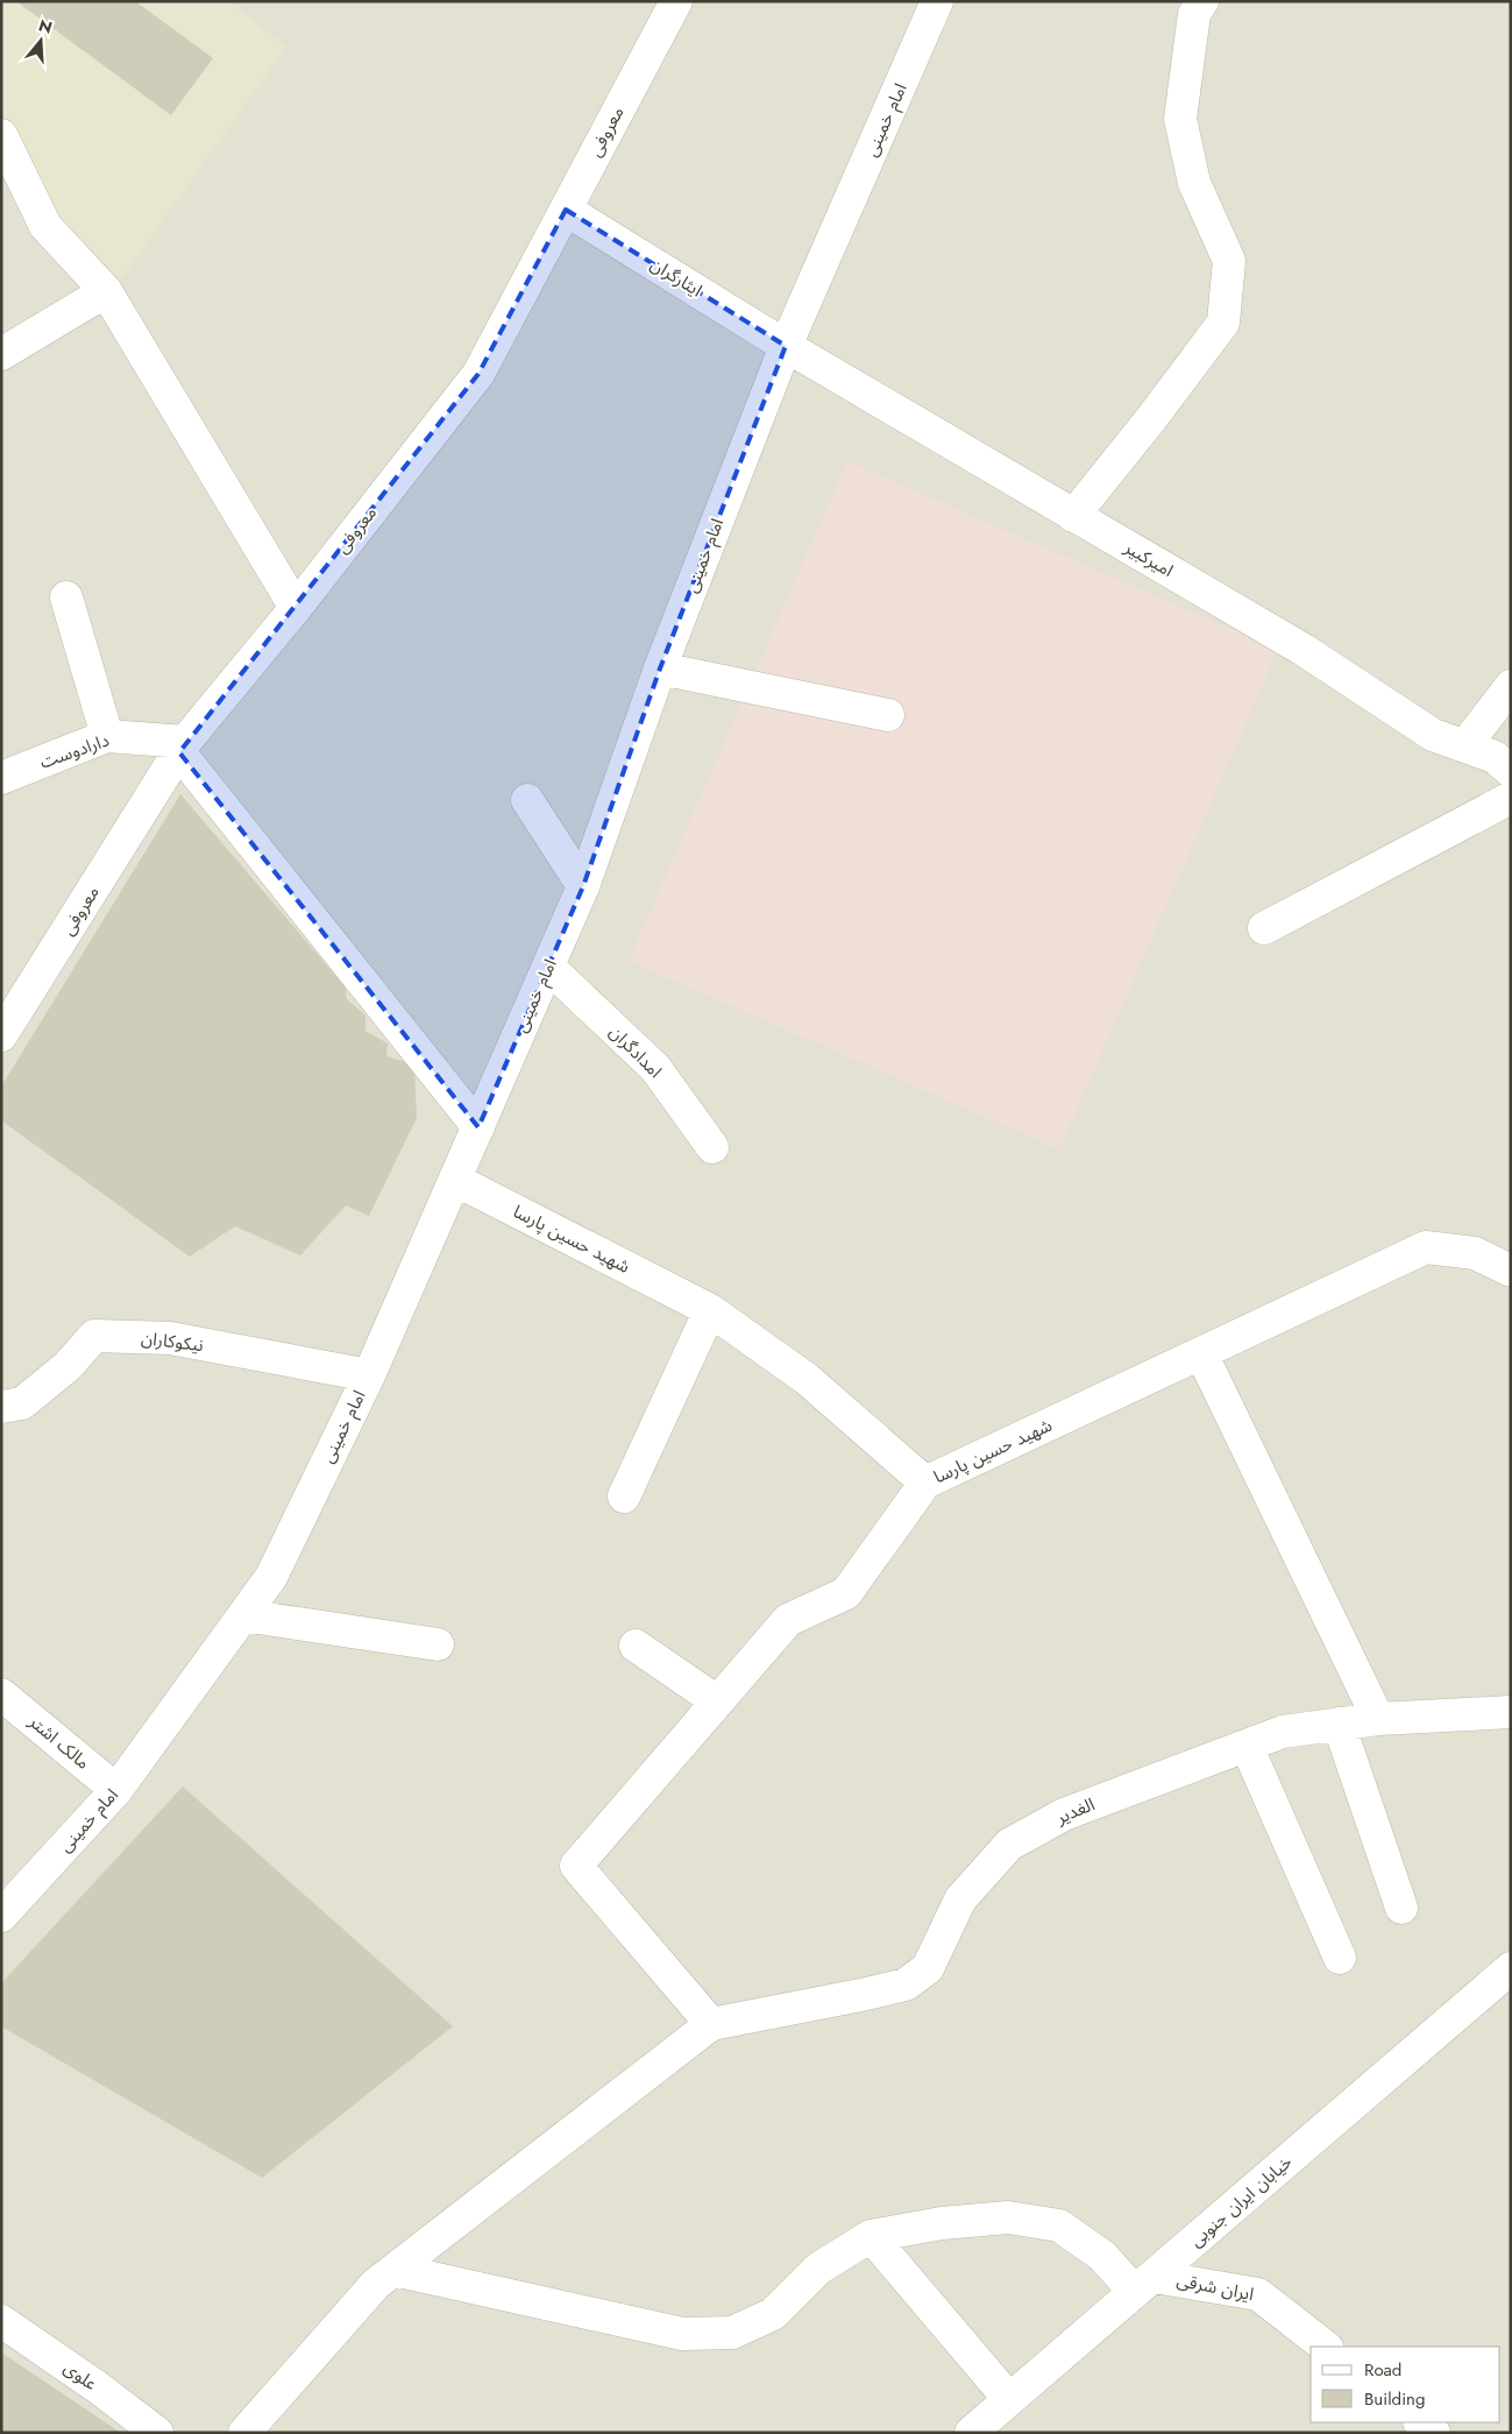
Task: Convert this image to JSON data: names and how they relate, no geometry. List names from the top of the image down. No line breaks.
{"streets":{"street":["امام خمینی","معروفی","ایثارگران","امیرکبیر","دارادوست","امدادگران","شهید حسین پارسا","نیکوکاران","مالک اشتر","الغدیر","خیابان ایران جنوبی","ایران شرقی","علوی"]},"crossings":[["امام خمینی","ایثارگران"],["امام خمینی","امیرکبیر"],["امام خمینی","امدادگران"],["امام خمینی","شهید حسین پارسا"],["امام خمینی","نیکوکاران"],["امام خمینی","مالک اشتر"],["معروفی","ایثارگران"],["معروفی","دارادوست"],["ایثارگران","امیرکبیر"],["خیابان ایران جنوبی","ایران شرقی"]],"legend":["Road","Building"],"north":"top"}
